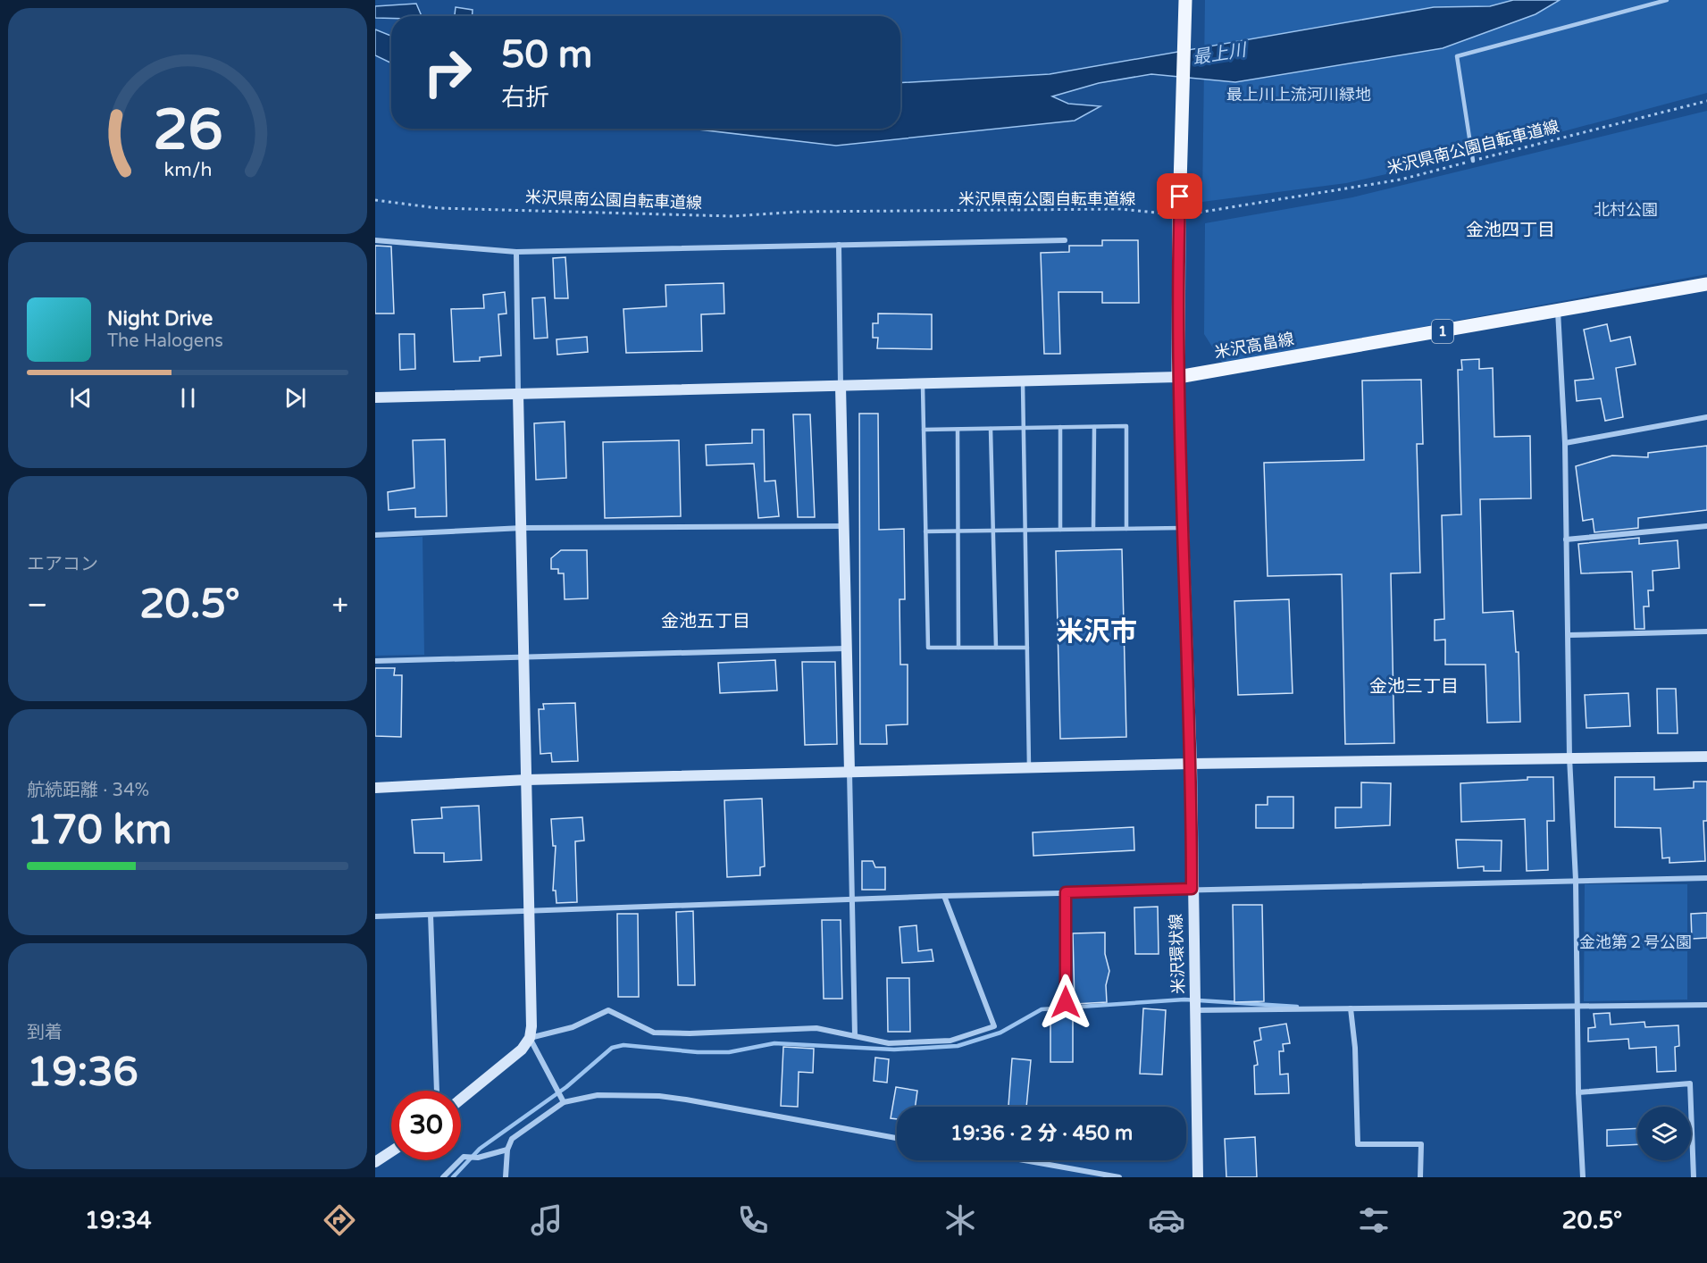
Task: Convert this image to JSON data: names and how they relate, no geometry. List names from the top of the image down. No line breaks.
{"streets":{"main road":["1","米沢高畠線"],"street":["米沢環状線"],"path":["米沢県南公園自転車道線"]},"crossings":[["米沢高畠線","米沢環状線"]],"districts":["金池四丁目","金池五丁目","米沢市","金池三丁目"],"water":["最上川"],"parks":["最上川上流河川緑地","北村公園","金池第２号公園"],"page":{"turn":["50 m","右折"],"song":["Night Drive","The Halogens"],"tile":["エアコン",["航続距離 · 34%","170 km"],["到着","19:36"]],"heat":["−","20.5°","+"],"limit":"30","trip":"19:36 · 2 分 · 450 m","tabs":["19:34","20.5°"],"gauge":["26","km/h"]}}
